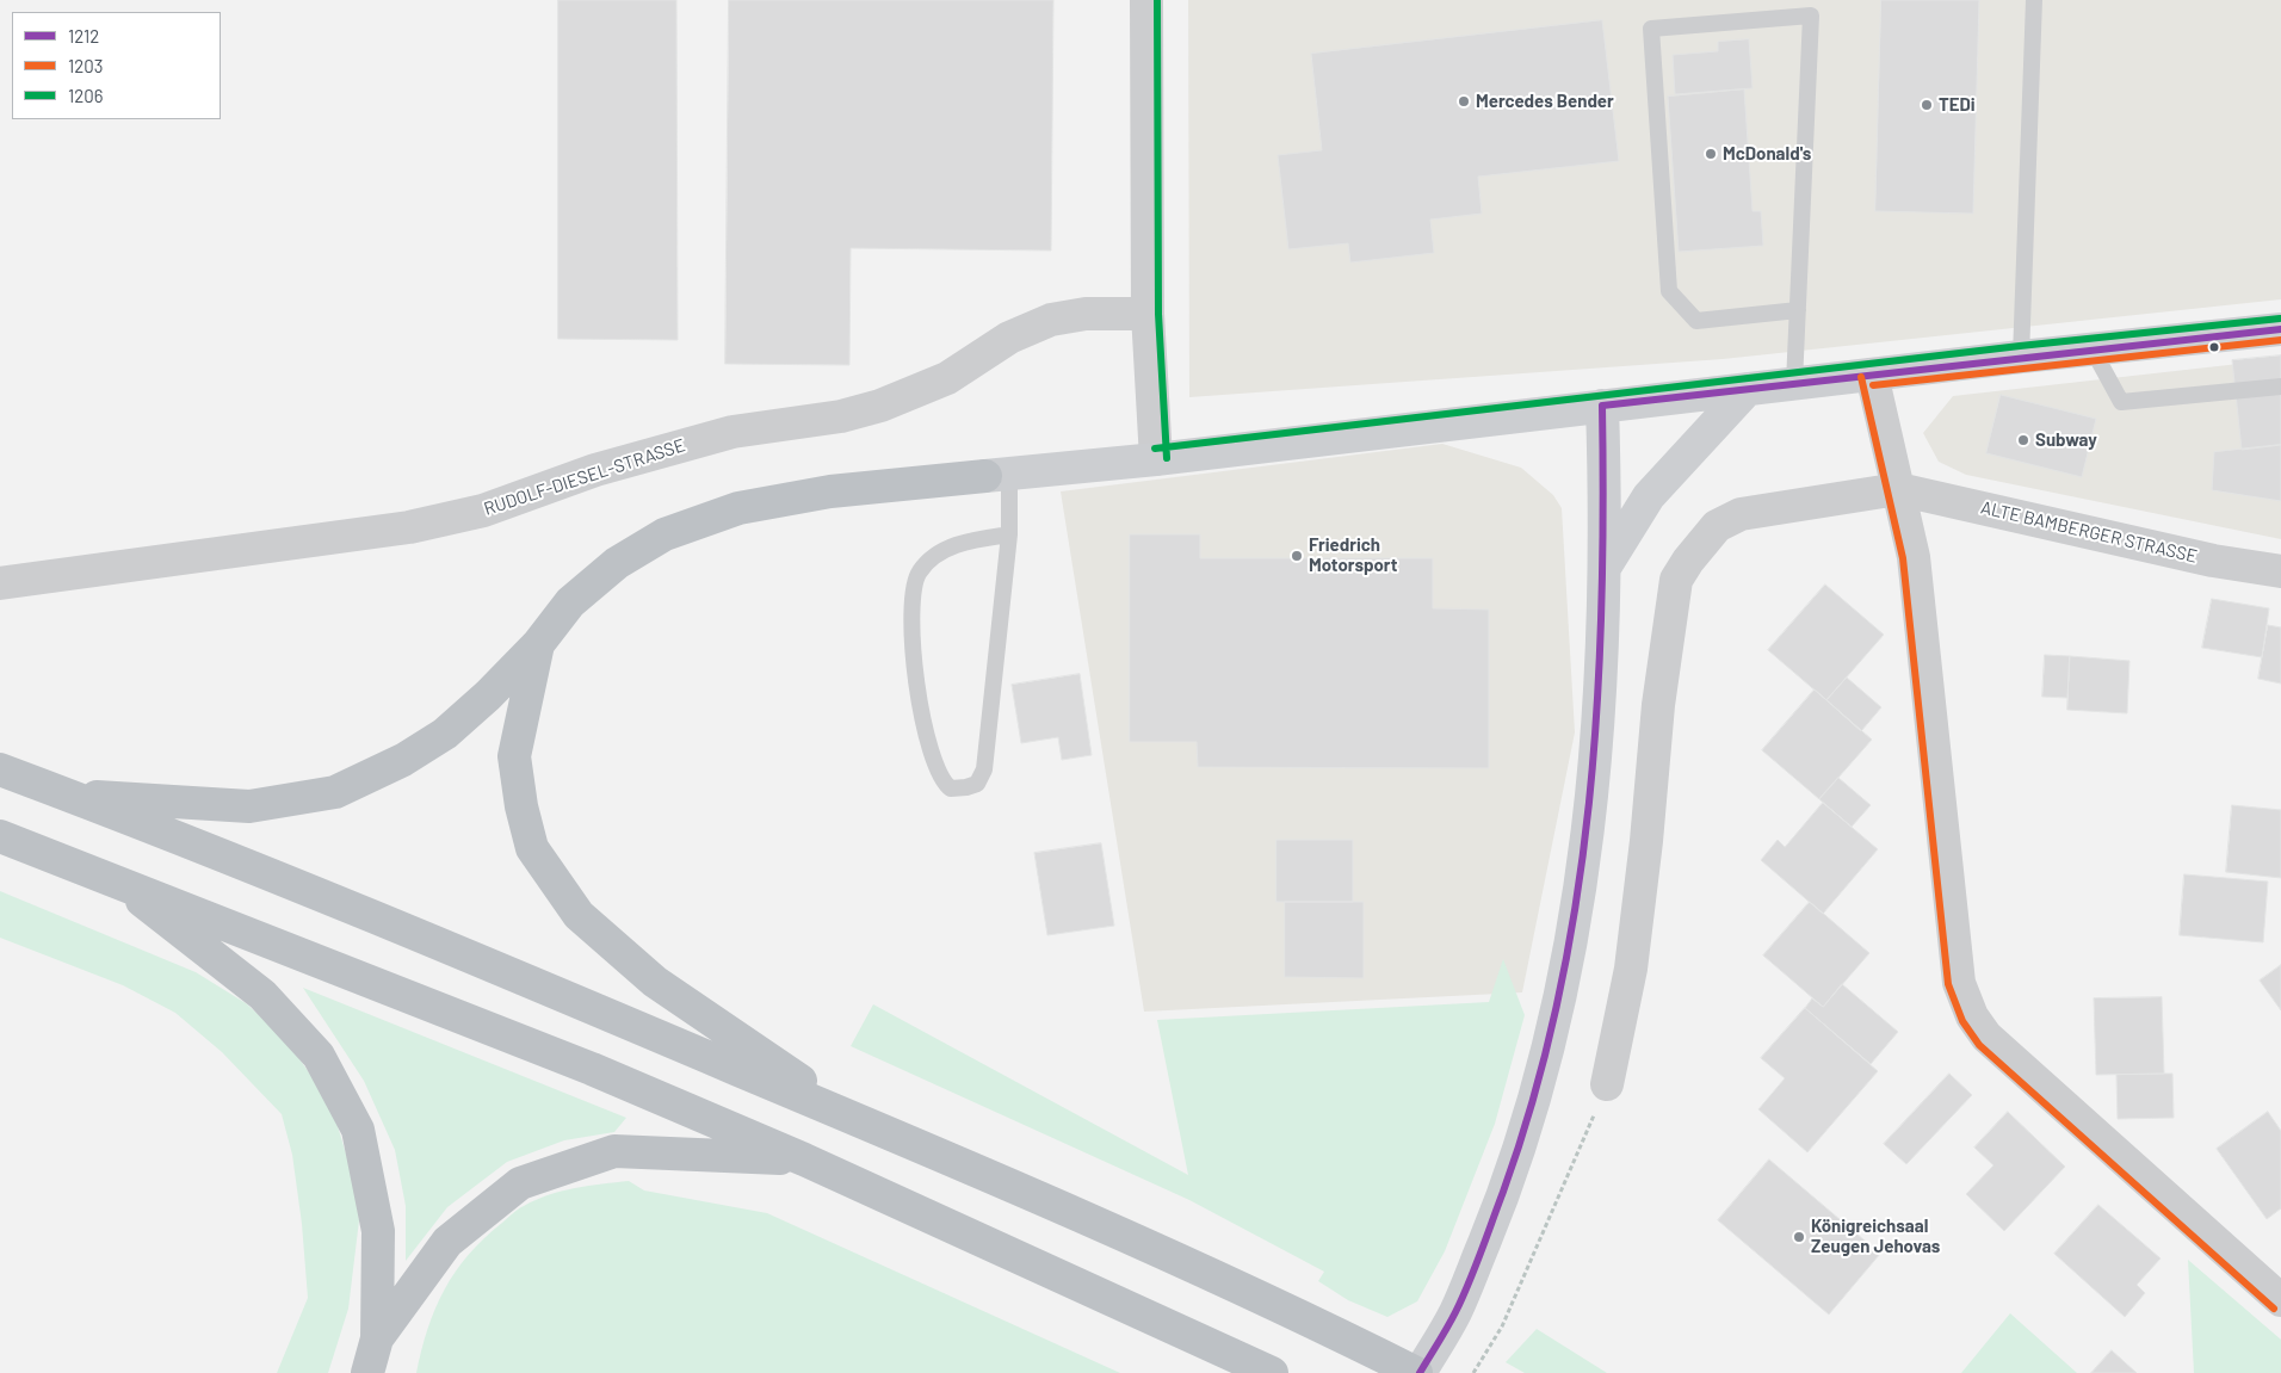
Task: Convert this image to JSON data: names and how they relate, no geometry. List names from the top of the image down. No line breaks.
{"streets":{"street":["RUDOLF-DIESEL-STRASSE","ALTE BAMBERGER STRASSE"]},"places":["Mercedes Bender","TEDi","McDonald's","Subway","Friedrich Motorsport","Königreichsaal Zeugen Jehovas"],"lines":["transit line 1206","transit line 1212","transit line 1203"],"legend":["1212","1203","1206"]}
